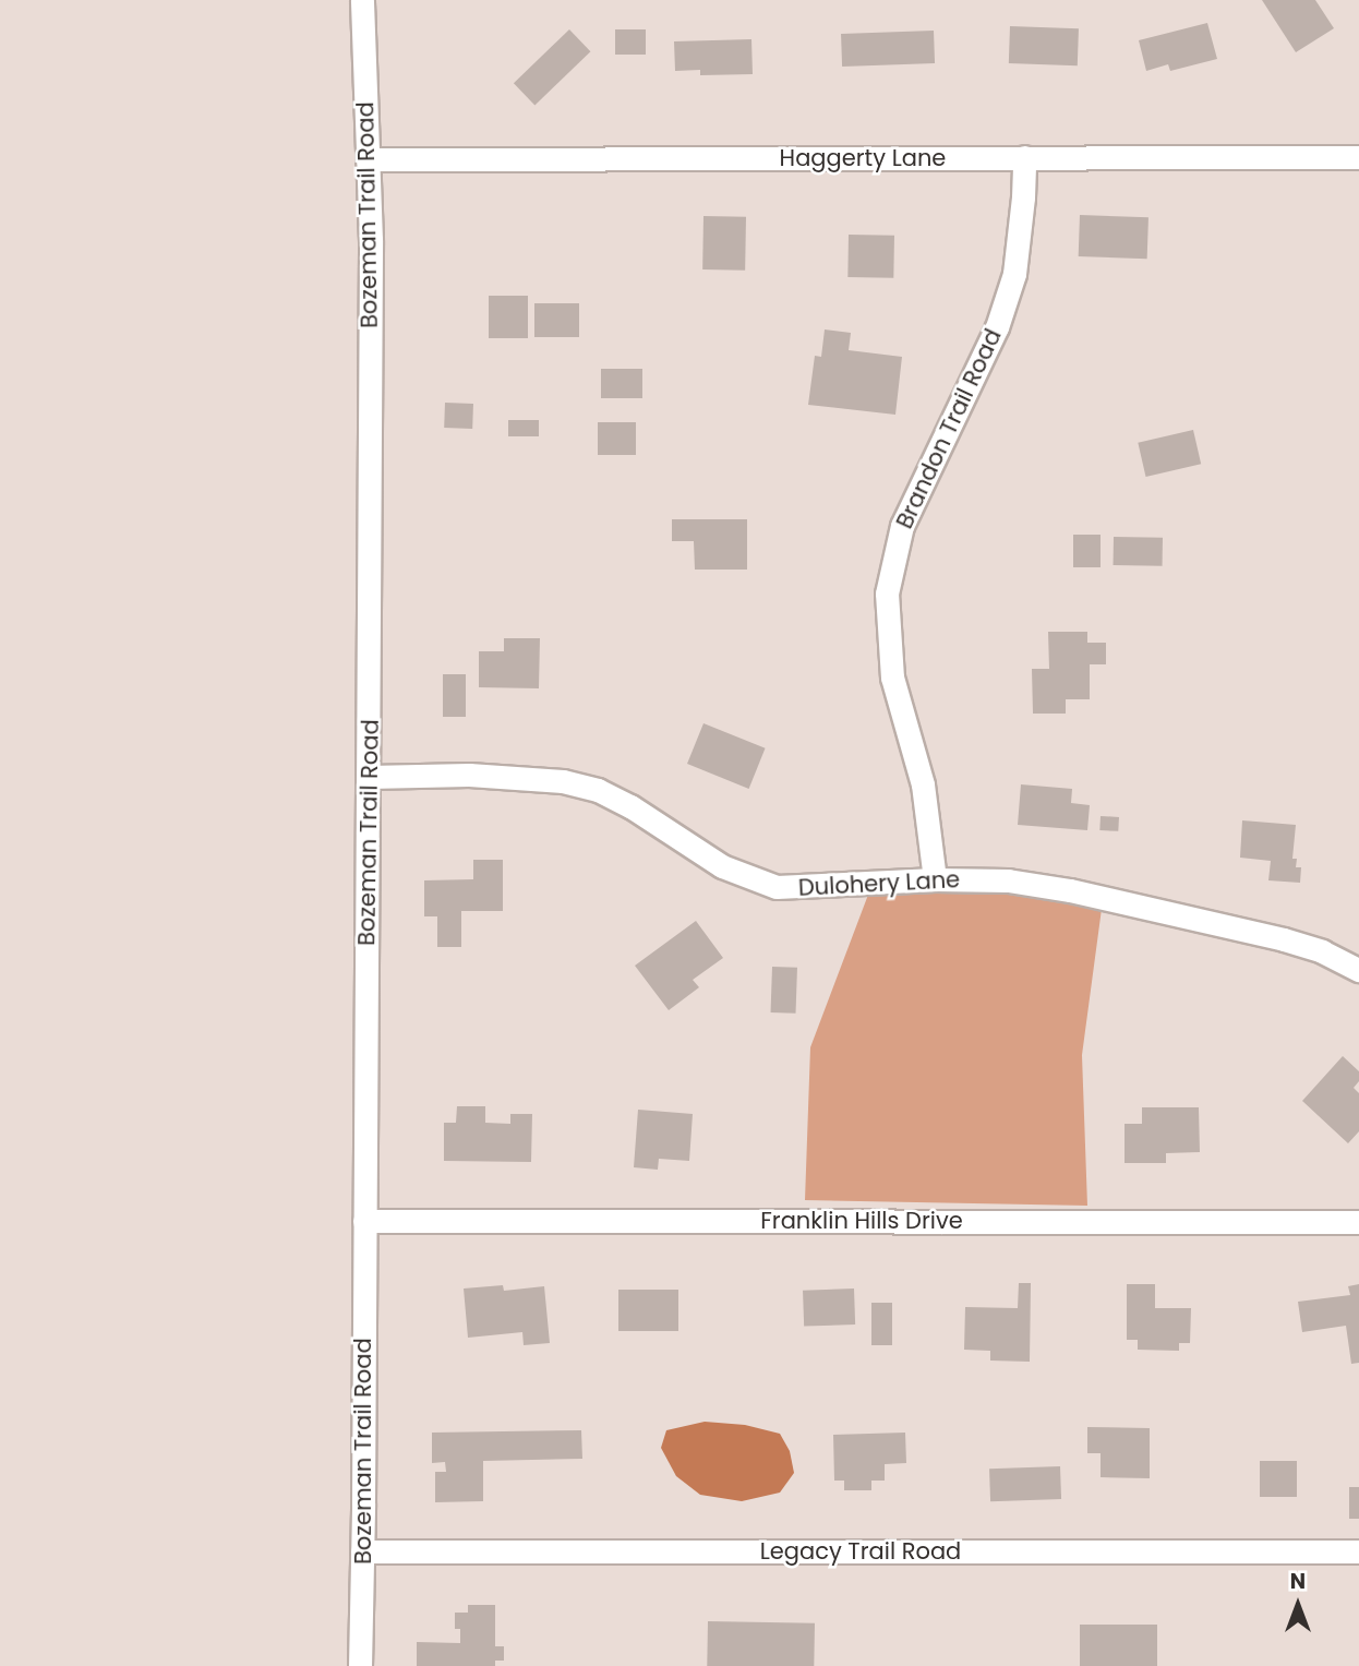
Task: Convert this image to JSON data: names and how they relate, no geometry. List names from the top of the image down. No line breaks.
{"streets":{"street":["Haggerty Lane","Bozeman Trail Road","Brandon Trail Road","Dulohery Lane","Franklin Hills Drive","Legacy Trail Road"]},"crossings":[["Haggerty Lane","Bozeman Trail Road"],["Haggerty Lane","Brandon Trail Road"],["Bozeman Trail Road","Dulohery Lane"],["Bozeman Trail Road","Franklin Hills Drive"],["Bozeman Trail Road","Legacy Trail Road"],["Brandon Trail Road","Dulohery Lane"]],"north":"top"}
